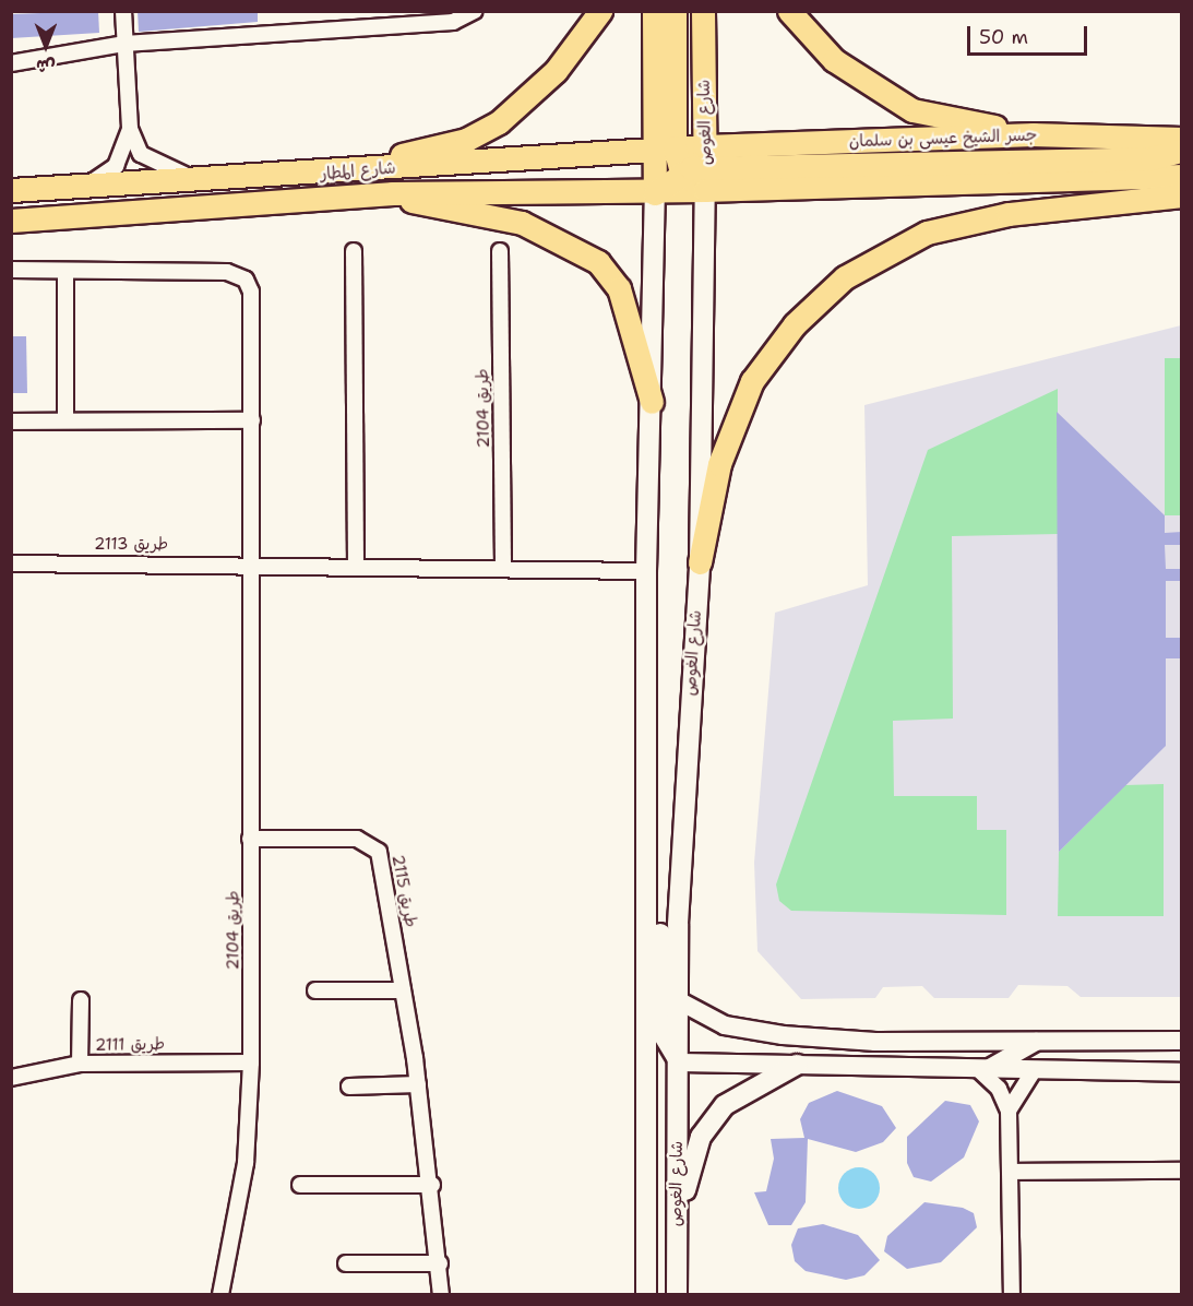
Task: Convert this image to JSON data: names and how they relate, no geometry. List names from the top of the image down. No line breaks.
{"streets":{"main road":["شارع الغوص","جسر الشيخ عيسى بن سلمان","شارع المطار"],"street":["طريق 2104","طريق 2113","طريق 2115","طريق 2111"]},"crossings":[["شارع الغوص","جسر الشيخ عيسى بن سلمان"],["شارع الغوص","شارع المطار"],["جسر الشيخ عيسى بن سلمان","شارع المطار"],["طريق 2104","طريق 2113"],["طريق 2104","طريق 2115"],["طريق 2104","طريق 2111"]],"scale_bar":"50 m","north":"bottom"}
